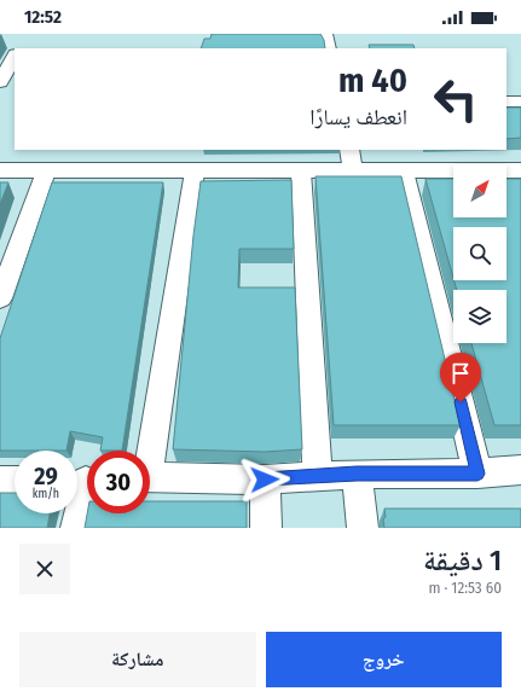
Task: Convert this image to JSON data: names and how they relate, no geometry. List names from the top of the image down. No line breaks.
{"north":"top right","page":{"status":"12:52","turn":["40 m","انعطف يسارًا"],"speed":"29 km/h","limit":"30","heading":["1 دقيقة","60 m · 12:53"],"buttons":["خروج","مشاركة"]}}
